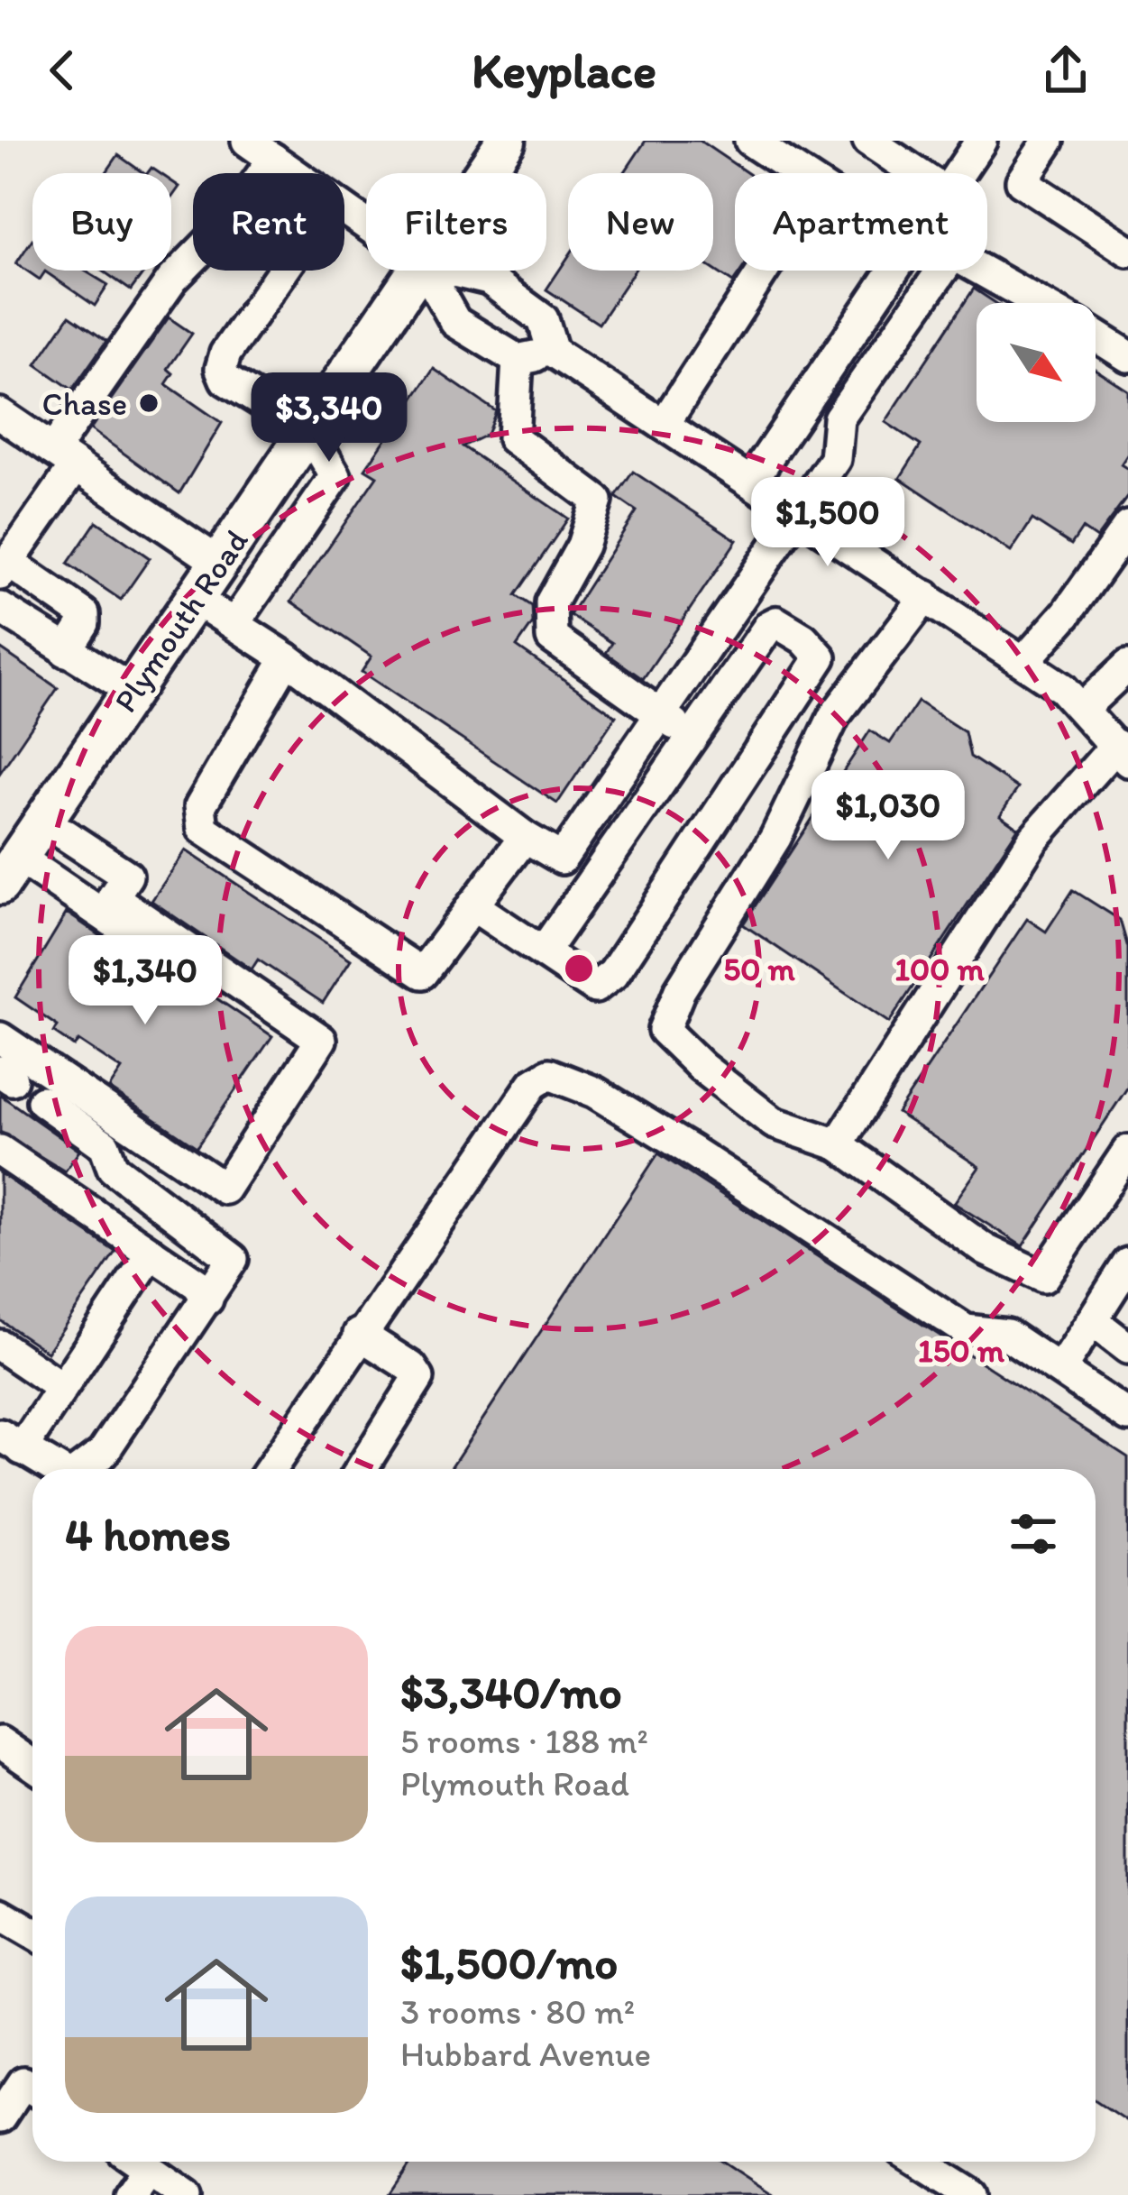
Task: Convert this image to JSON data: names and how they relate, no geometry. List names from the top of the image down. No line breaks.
{"streets":{"main road":["Plymouth Road"]},"places":["Chase"],"north":"bottom right","page":{"header":"Keyplace","chip":["Buy","Rent","Filters","New","Apartment"],"price":["$3,340","$1,500","$1,030","$1,340"],"heading":"4 homes","list":[{"name":"$3,340/mo","note":"5 rooms · 188 m² · Plymouth Road"},{"name":"$1,500/mo","note":"3 rooms · 80 m² · Hubbard Avenue"}]},"rings":["50 m","100 m","150 m"]}
